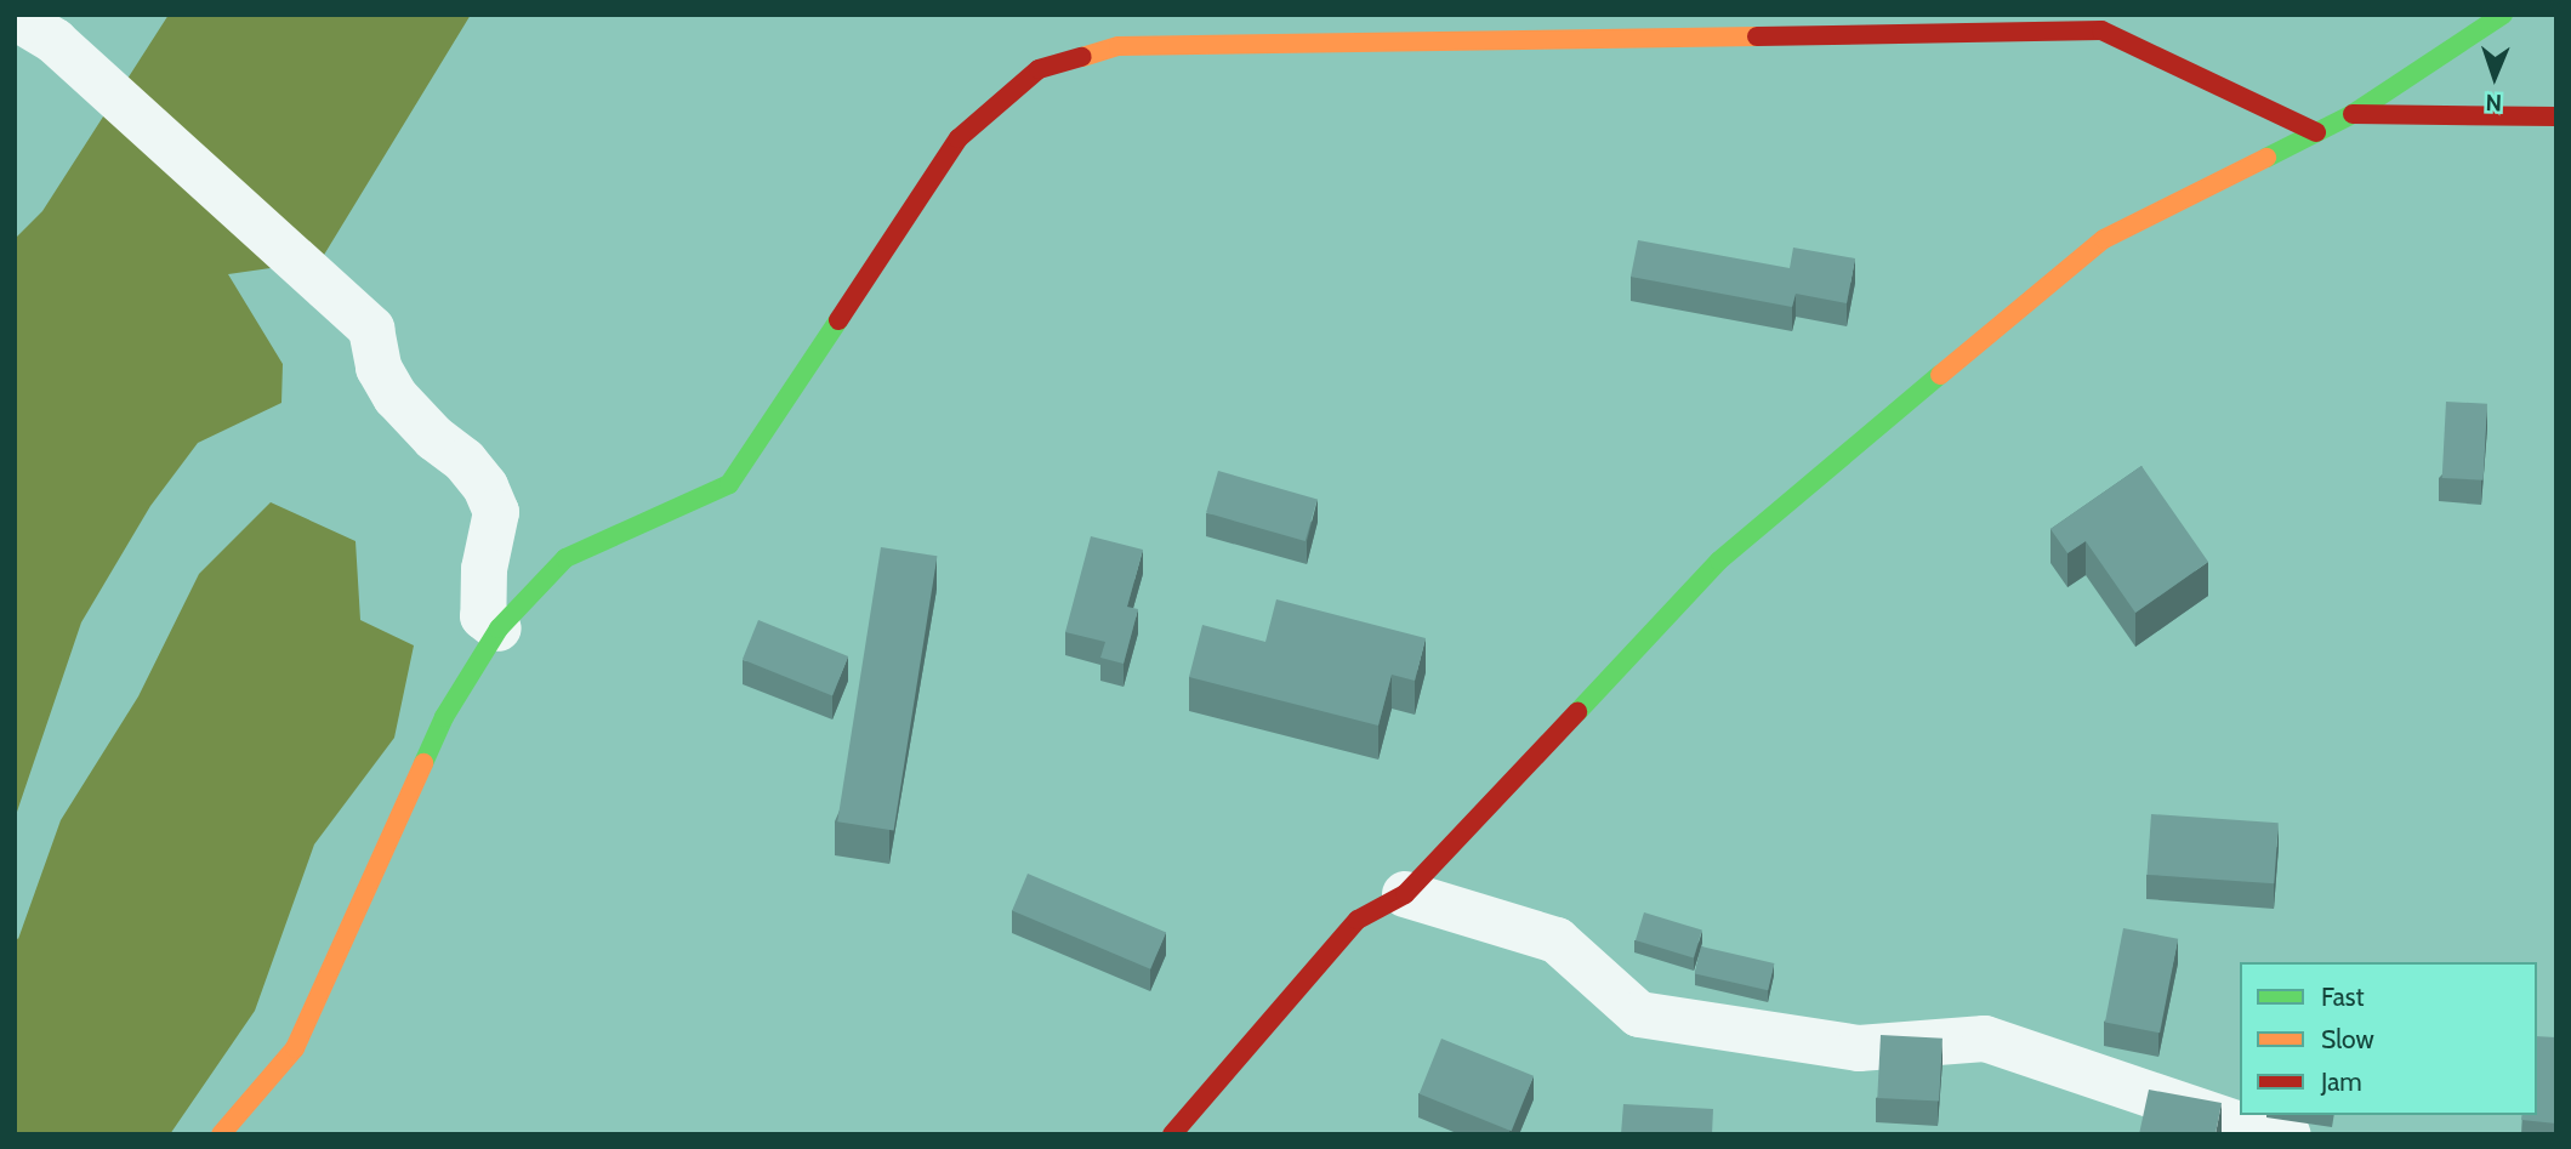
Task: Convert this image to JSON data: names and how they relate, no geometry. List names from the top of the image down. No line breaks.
{"legend":["Fast","Slow","Jam"],"north":"bottom"}
